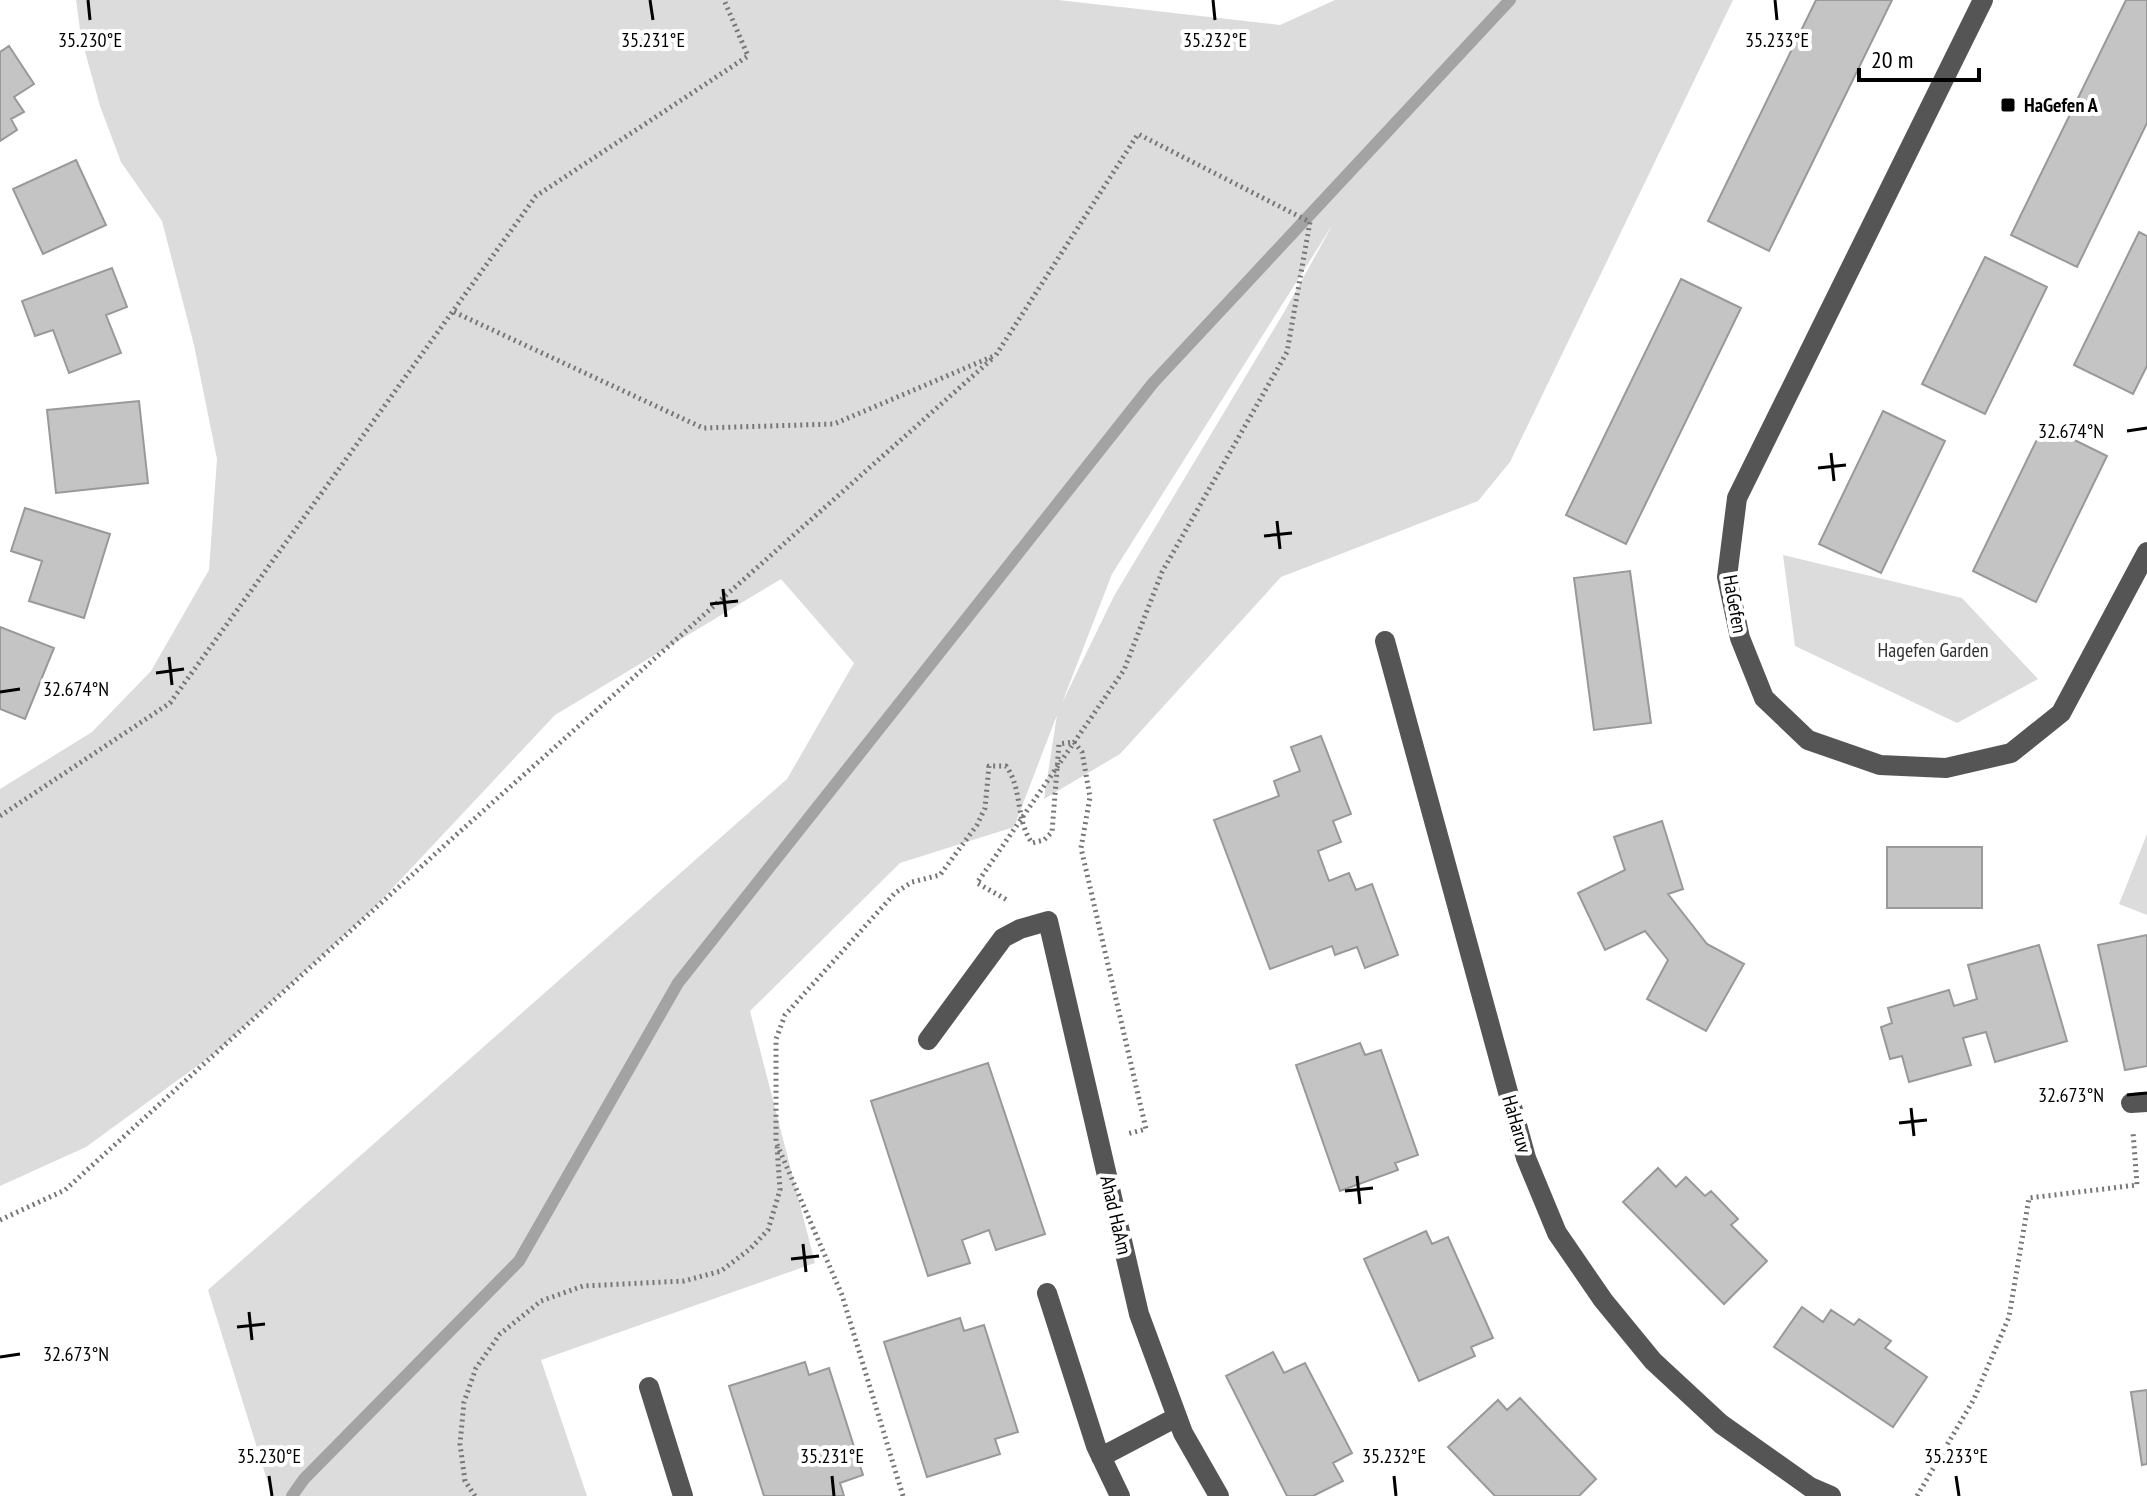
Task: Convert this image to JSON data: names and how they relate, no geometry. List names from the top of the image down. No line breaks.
{"streets":{"street":["HaGefen","HaHaruv","Ahad HaAm"]},"parks":["Hagefen Garden"],"places":{"transit":["HaGefen A"]},"scale_bar":"20 m","coordinates":["35.230°E","35.231°E","35.232°E","35.233°E","32.674°N","32.673°N"]}
